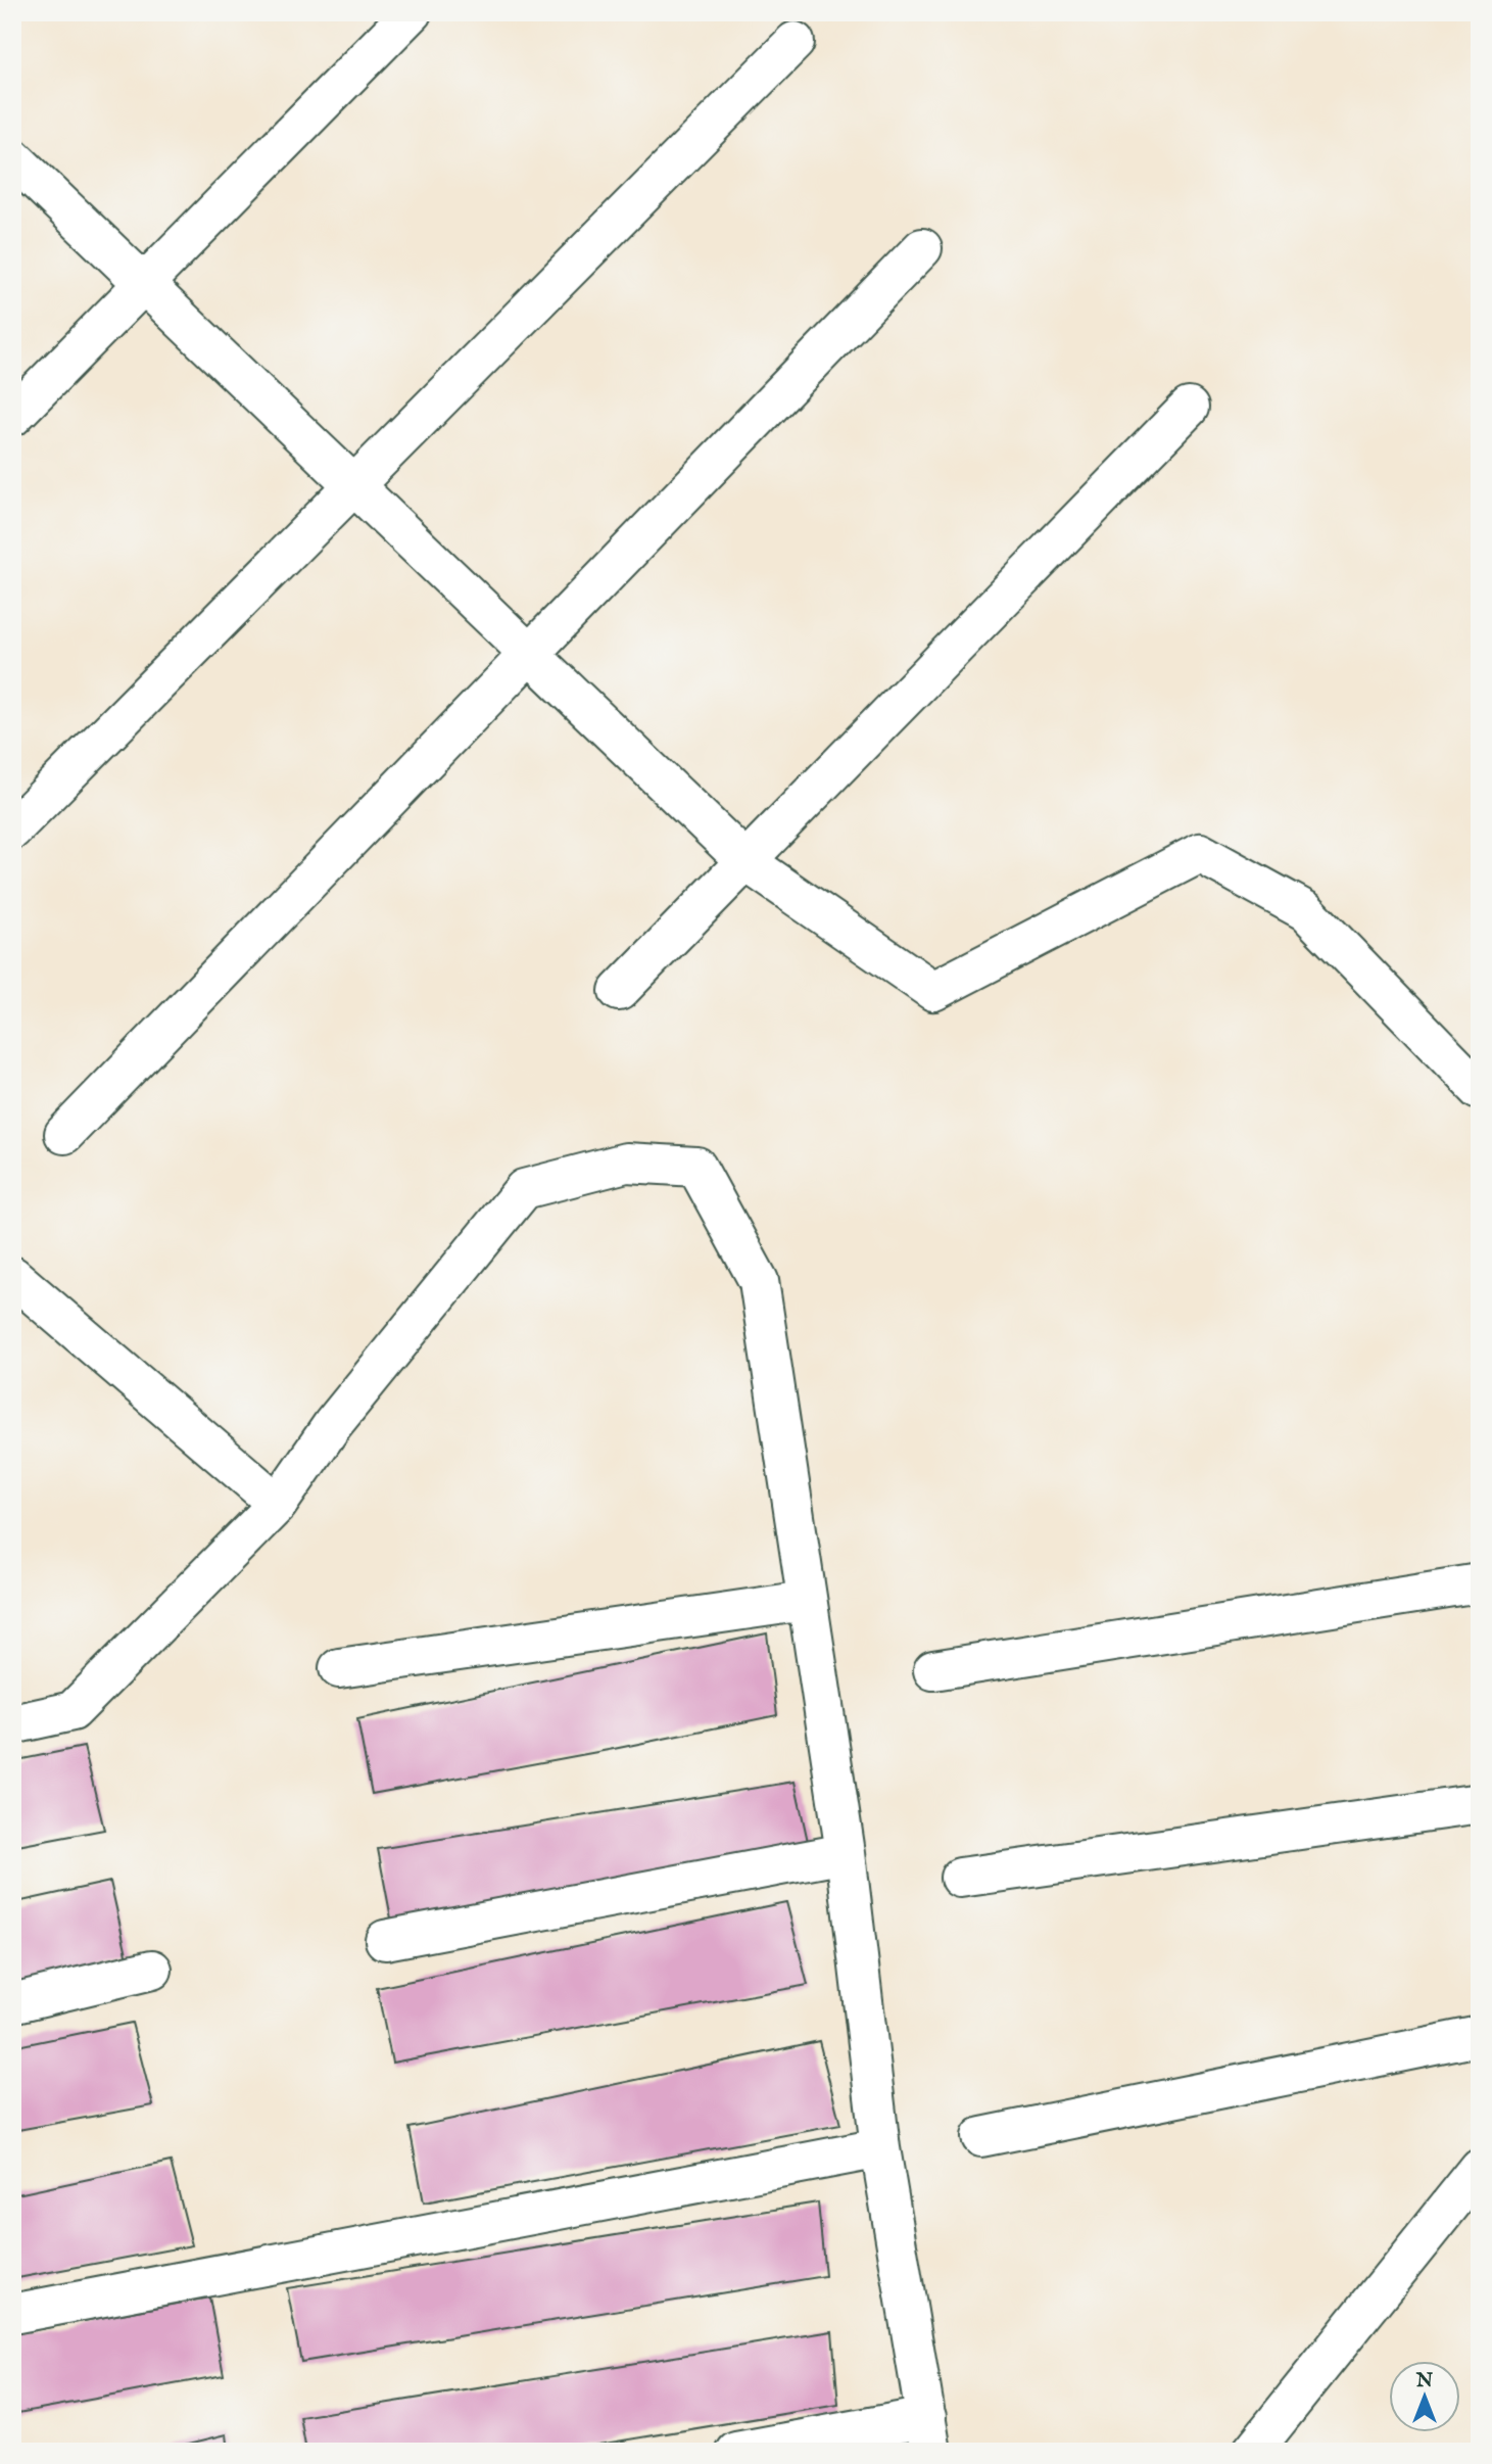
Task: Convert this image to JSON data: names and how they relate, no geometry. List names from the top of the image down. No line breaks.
{"north":"top"}
